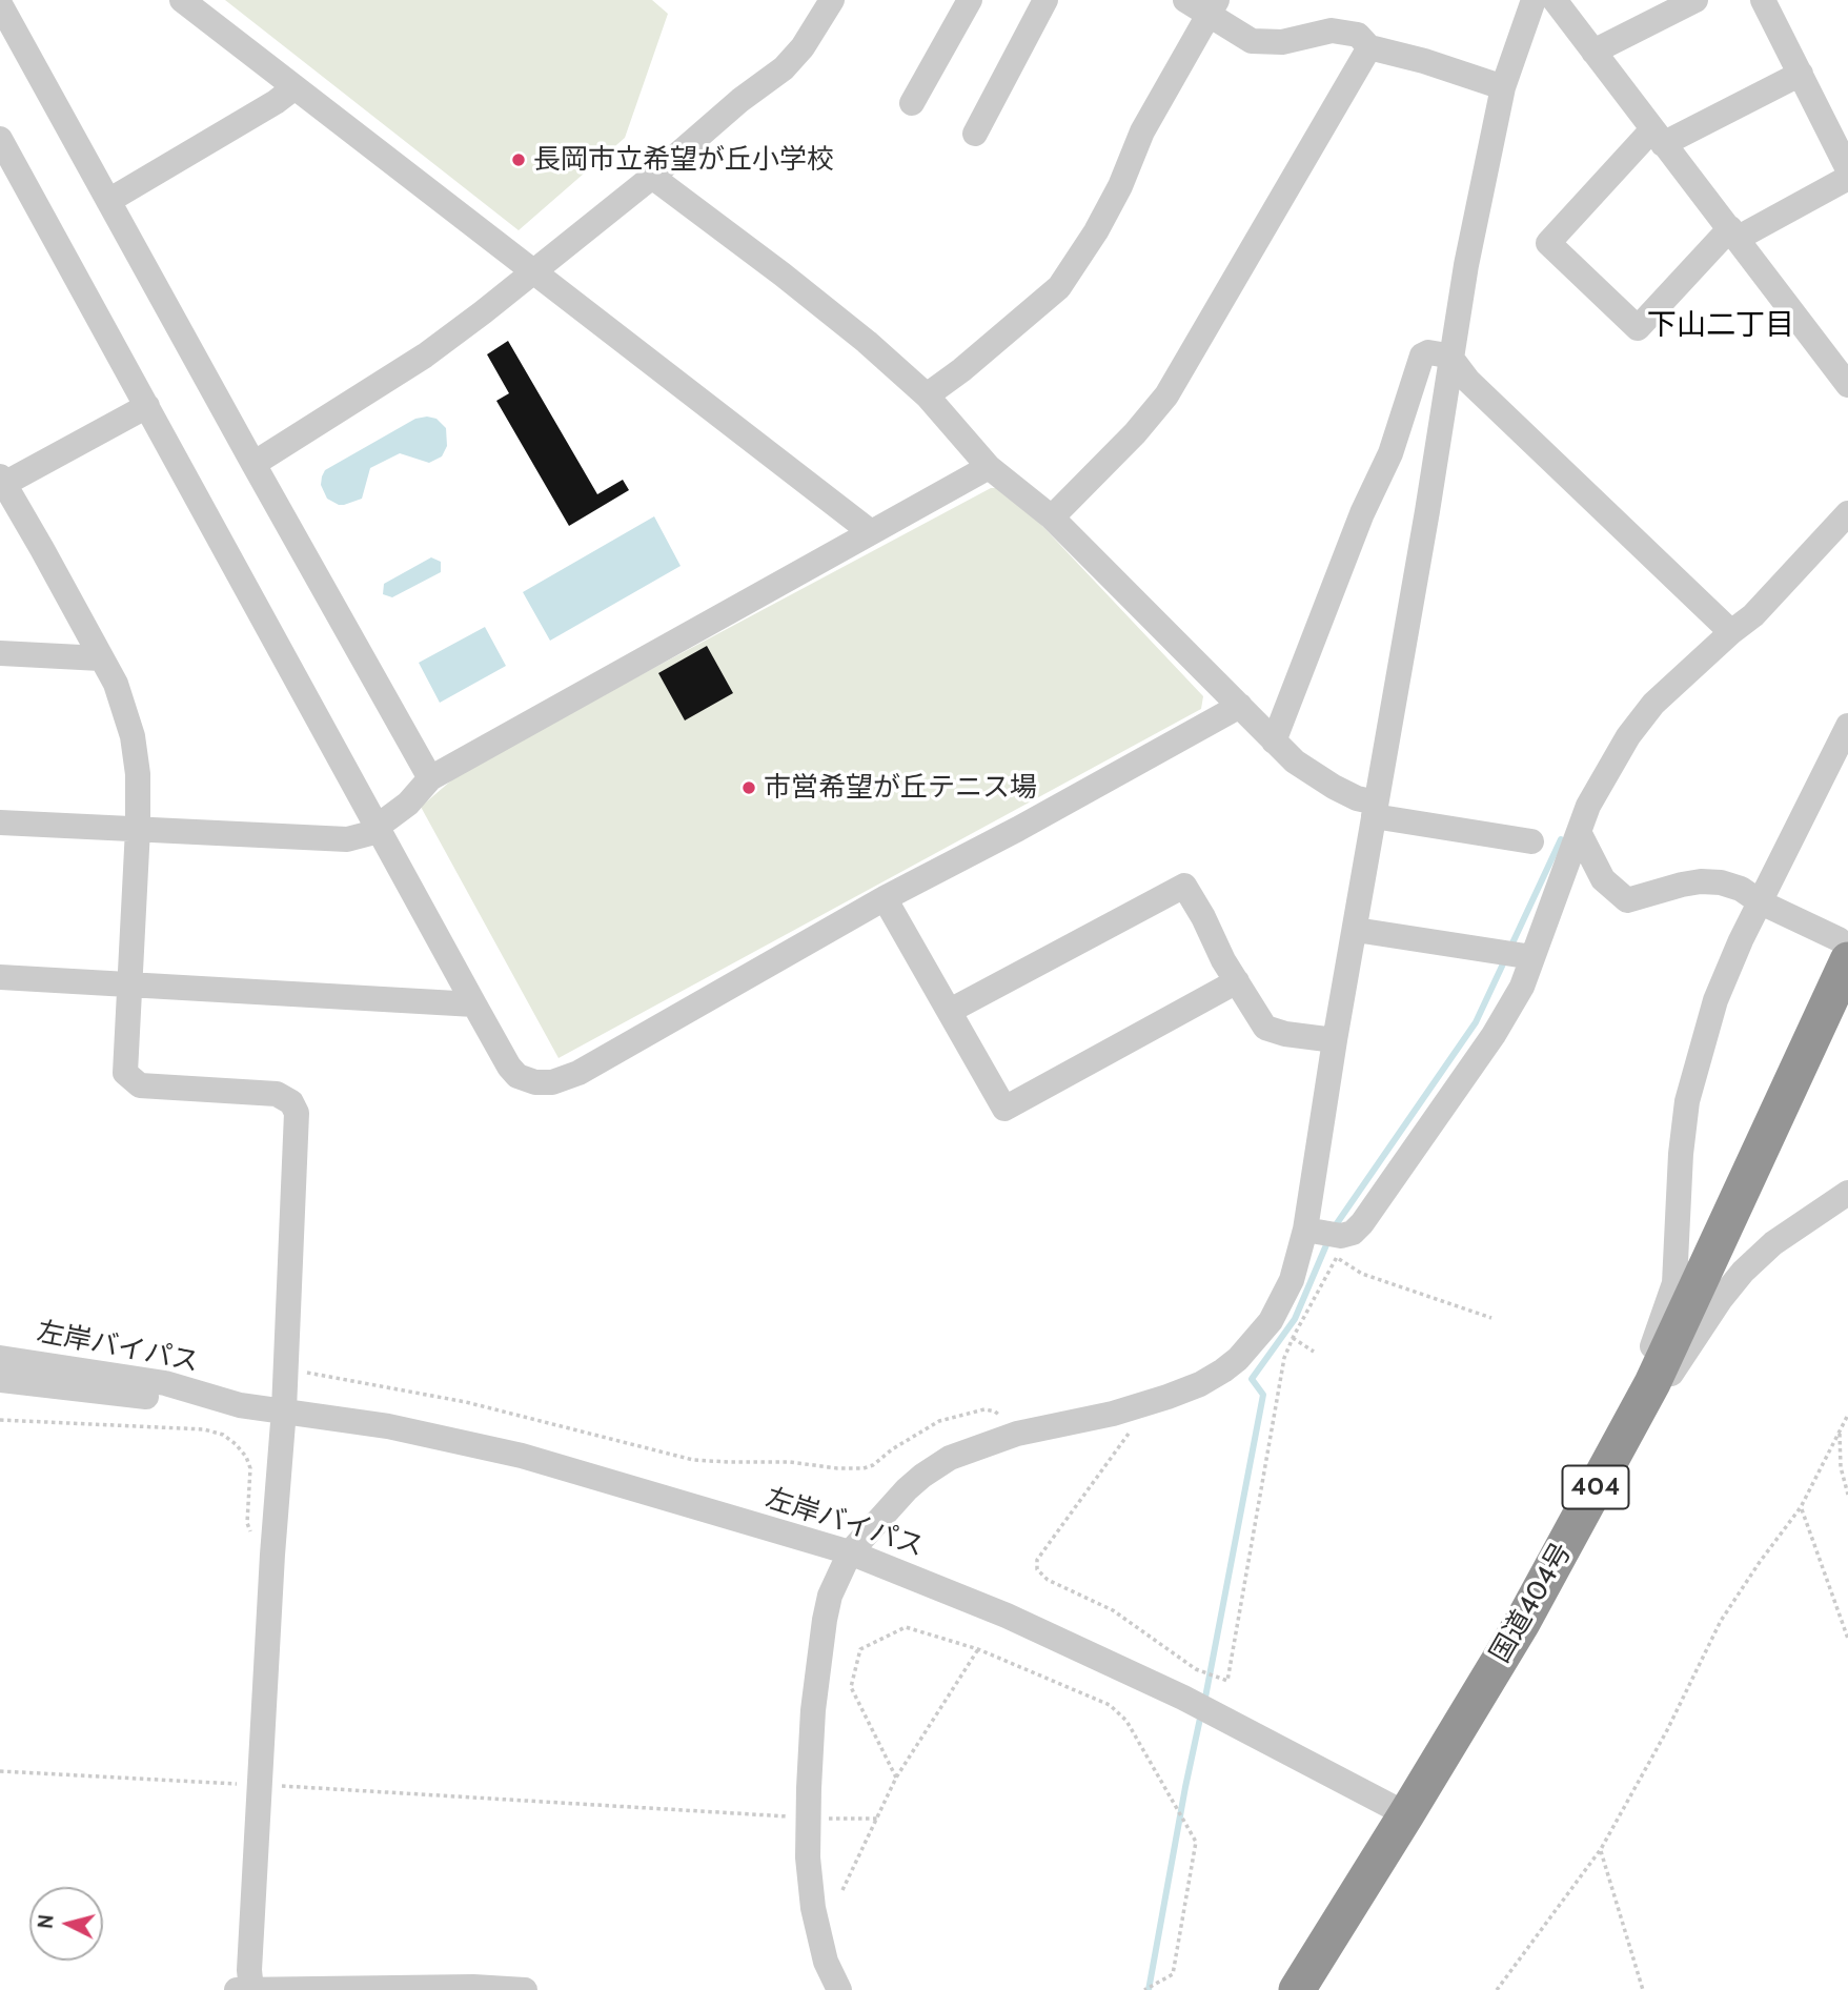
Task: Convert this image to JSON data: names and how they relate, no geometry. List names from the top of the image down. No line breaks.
{"streets":{"highway":["404","国道404号"],"street":["左岸バイパス"]},"crossings":[["左岸バイパス","国道404号"]],"districts":["下山二丁目"],"places":["長岡市立希望が丘小学校","市営希望が丘テニス場"],"north":"left"}
